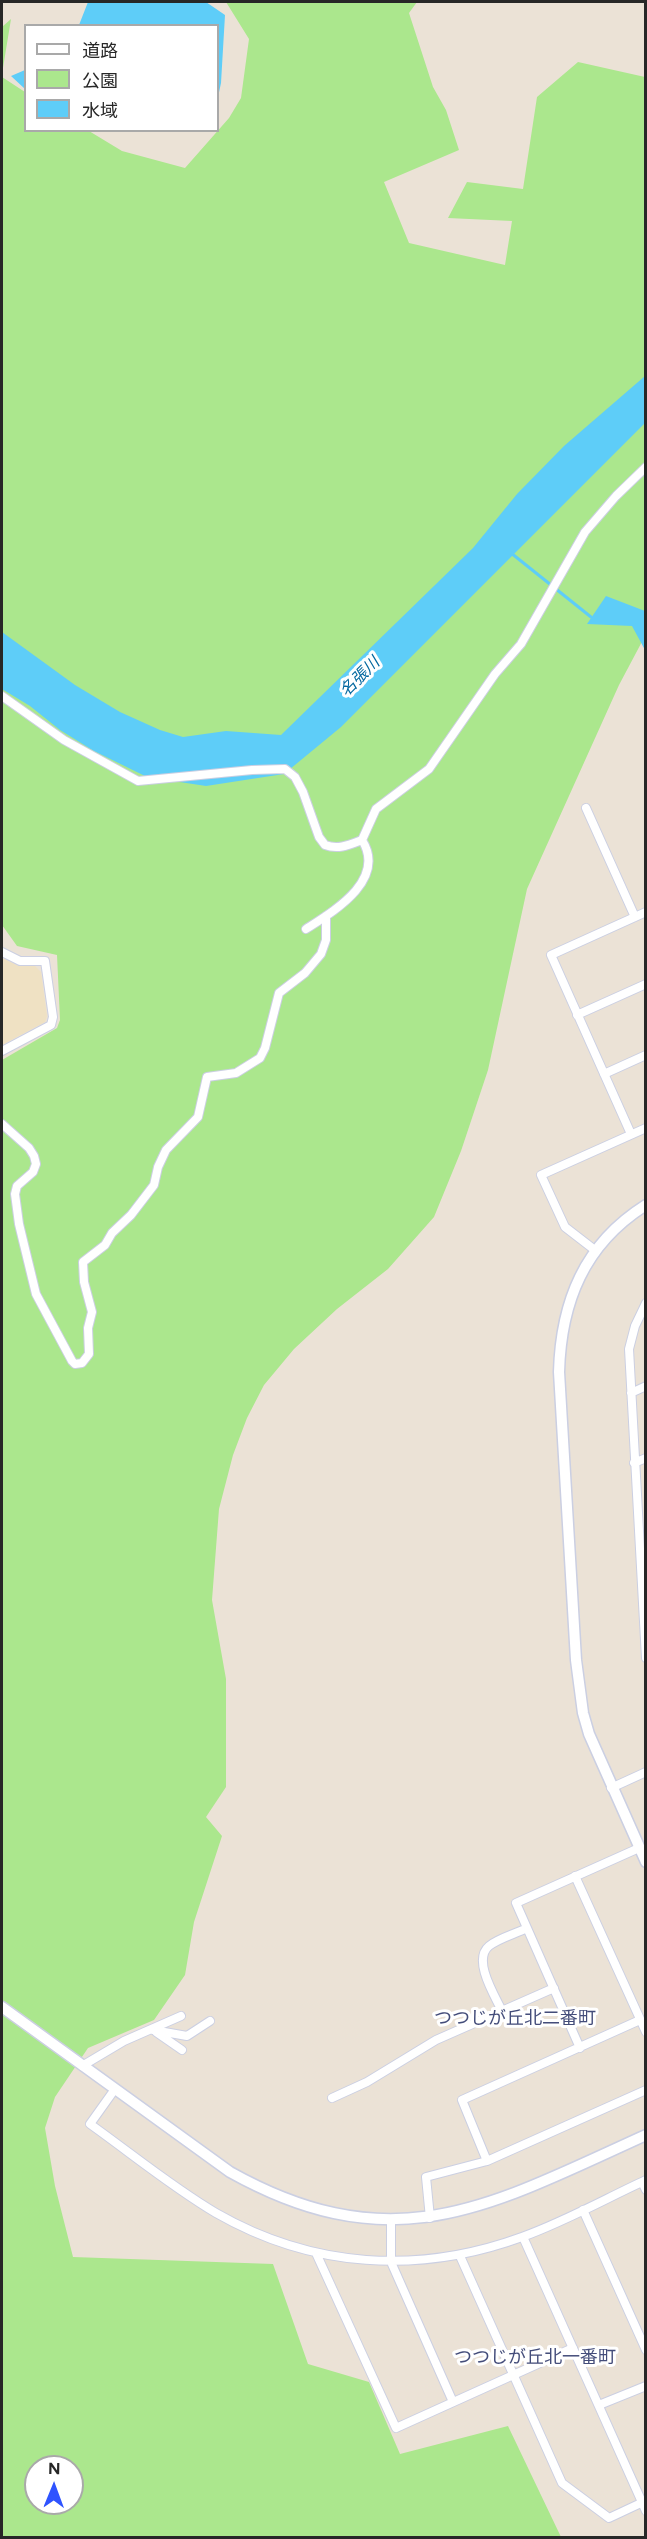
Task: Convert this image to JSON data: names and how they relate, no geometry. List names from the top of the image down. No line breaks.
{"districts":["つつじが丘北二番町","つつじが丘北一番町"],"water":["名張川"],"legend":["道路","公園","水域"],"north":"top"}
